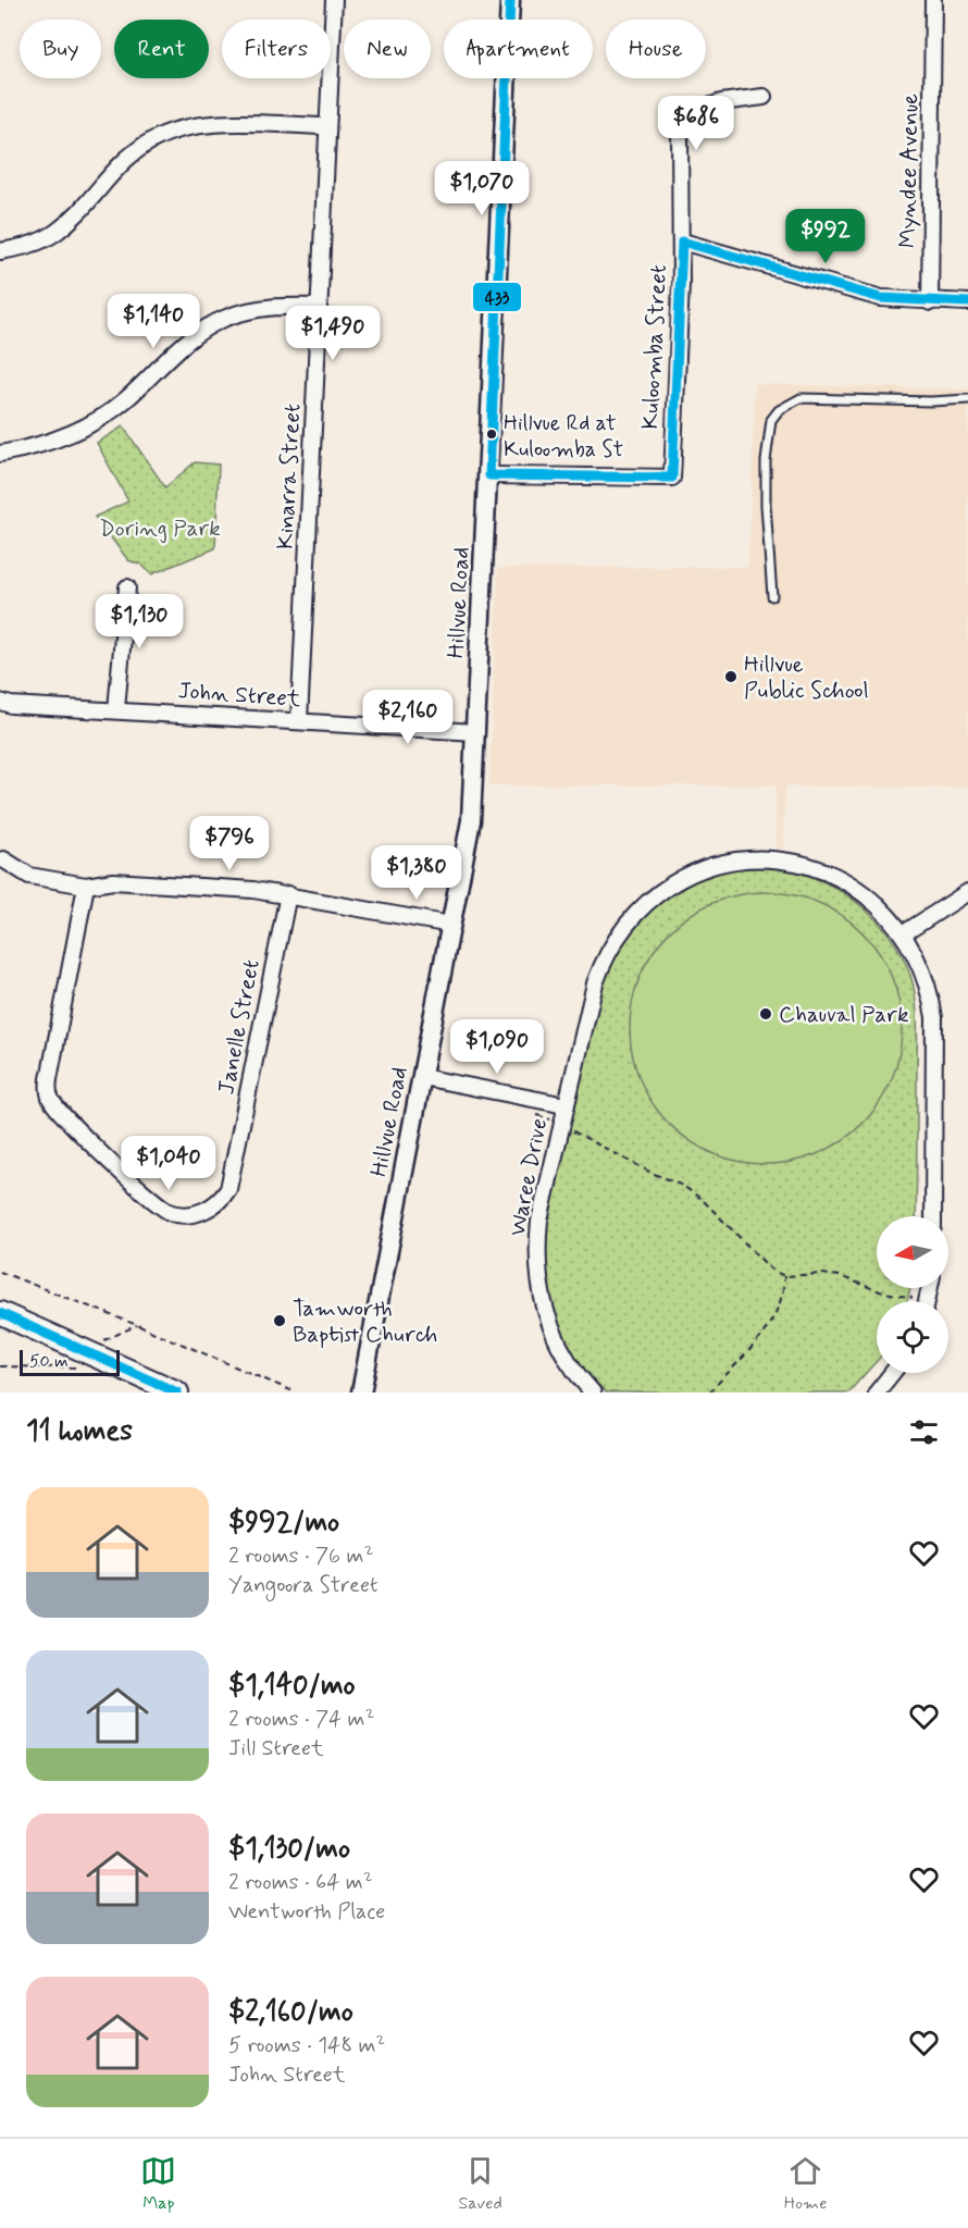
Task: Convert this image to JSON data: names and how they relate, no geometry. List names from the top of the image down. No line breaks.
{"streets":{"street":["Myndee Avenue","Kuloomba Street","Kinarra Street","Hillvue Road","John Street","Janelle Street","Waree Drive"]},"crossings":[["Kuloomba Street","Hillvue Road"],["Kinarra Street","John Street"],["Hillvue Road","John Street"]],"parks":["Doring Park"],"places":["Hillvue Rd at Kuloomba St","Hillvue Public School","Chauval Park","Tamworth Baptist Church"],"lines":["transit line 433"],"scale_bar":"50 m","north":"left","page":{"chip":["Buy","Rent","Filters","New","Apartment","House"],"price":["$686","$1,070","$992","$1,140","$1,490","$1,130","$2,160","$796","$1,380","$1,090","$1,040"],"scale":"50 m","heading":"11 homes","list":[{"name":"$992/mo","note":"2 rooms · 76 m² · Yangoora Street"},{"name":"$1,140/mo","note":"2 rooms · 74 m² · Jill Street"},{"name":"$1,130/mo","note":"2 rooms · 64 m² · Wentworth Place"},{"name":"$2,160/mo","note":"5 rooms · 148 m² · John Street"}],"tabs":["Map","Saved","Home"]}}
